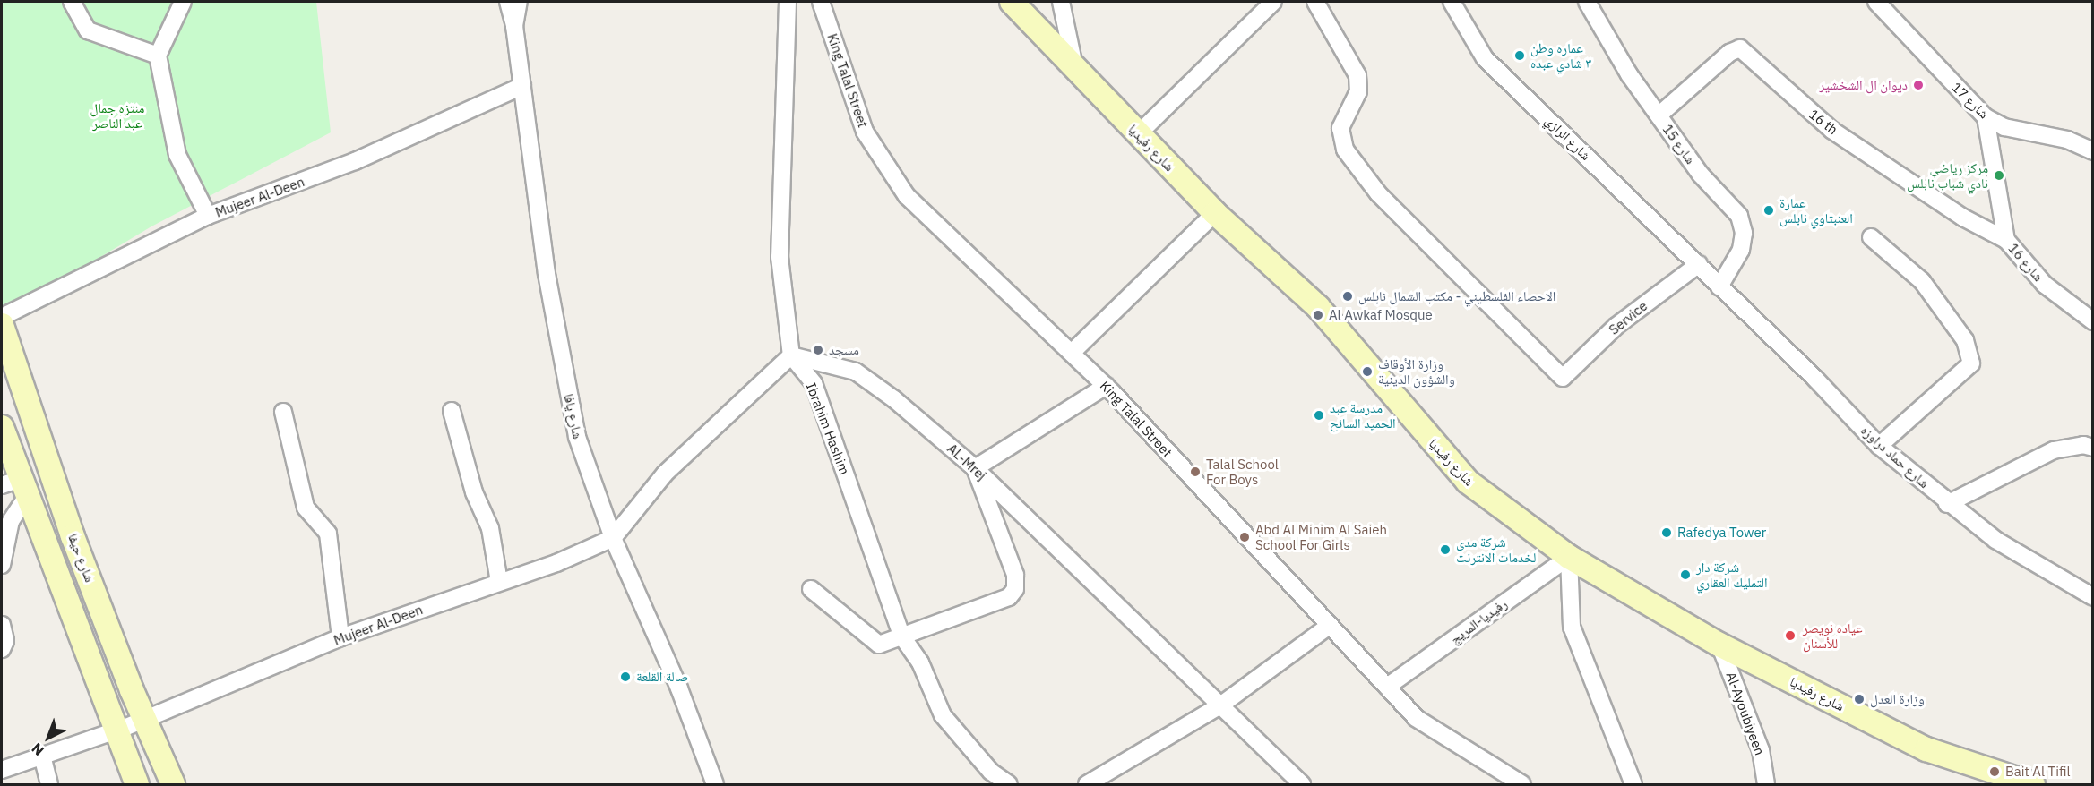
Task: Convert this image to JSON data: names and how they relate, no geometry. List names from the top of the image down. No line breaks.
{"streets":{"main road":["شارع رفيديا","شارع حيفا"],"street":["King Talal Street","شارع 17","16 th","شارع الرازي","شارع 15","Mujeer Al-Deen","شارع 16","Service","شارع يافا","Ibrahim Hashim","شارع حماد دراوزه","AL-Mrej","رفيديا-المريج","Al-Ayoubiyeen"]},"crossings":[["King Talal Street","رفيديا-المريج"],["شارع 17","شارع 16"],["16 th","شارع 15"],["16 th","شارع 16"],["شارع الرازي","Service"],["شارع الرازي","شارع حماد دراوزه"],["شارع 15","شارع حماد دراوزه"],["شارع رفيديا","رفيديا-المريج"],["شارع رفيديا","Al-Ayoubiyeen"],["Mujeer Al-Deen","شارع يافا"],["Mujeer Al-Deen","شارع حيفا"],["Service","شارع حماد دراوزه"],["Ibrahim Hashim","AL-Mrej"]],"parks":["منتزه جمال عبد الناصر"],"places":["عماره وطن ٣ شادي عبده","ديوان ال الشخشير","مركز رياضي نادي شباب نابلس","عمارة العنبتاوي نابلس","الاحصاء الفلسطيني - مكتب الشمال نابلس","Al Awkaf Mosque","مسجد","وزارة الأوقاف والشؤون الدينية","مدرسة عبد الحميد السائح","Talal School For Boys","Rafedya Tower","Abd Al Minim Al Saieh School For Girls","شركة مدى لخدمات الانترنت","شركة دار التمليك العقاري","عياده نويصر للأسنان","صالة القلعة","وزارة العدل","Bait Al Tifil"],"north":"bottom left"}
